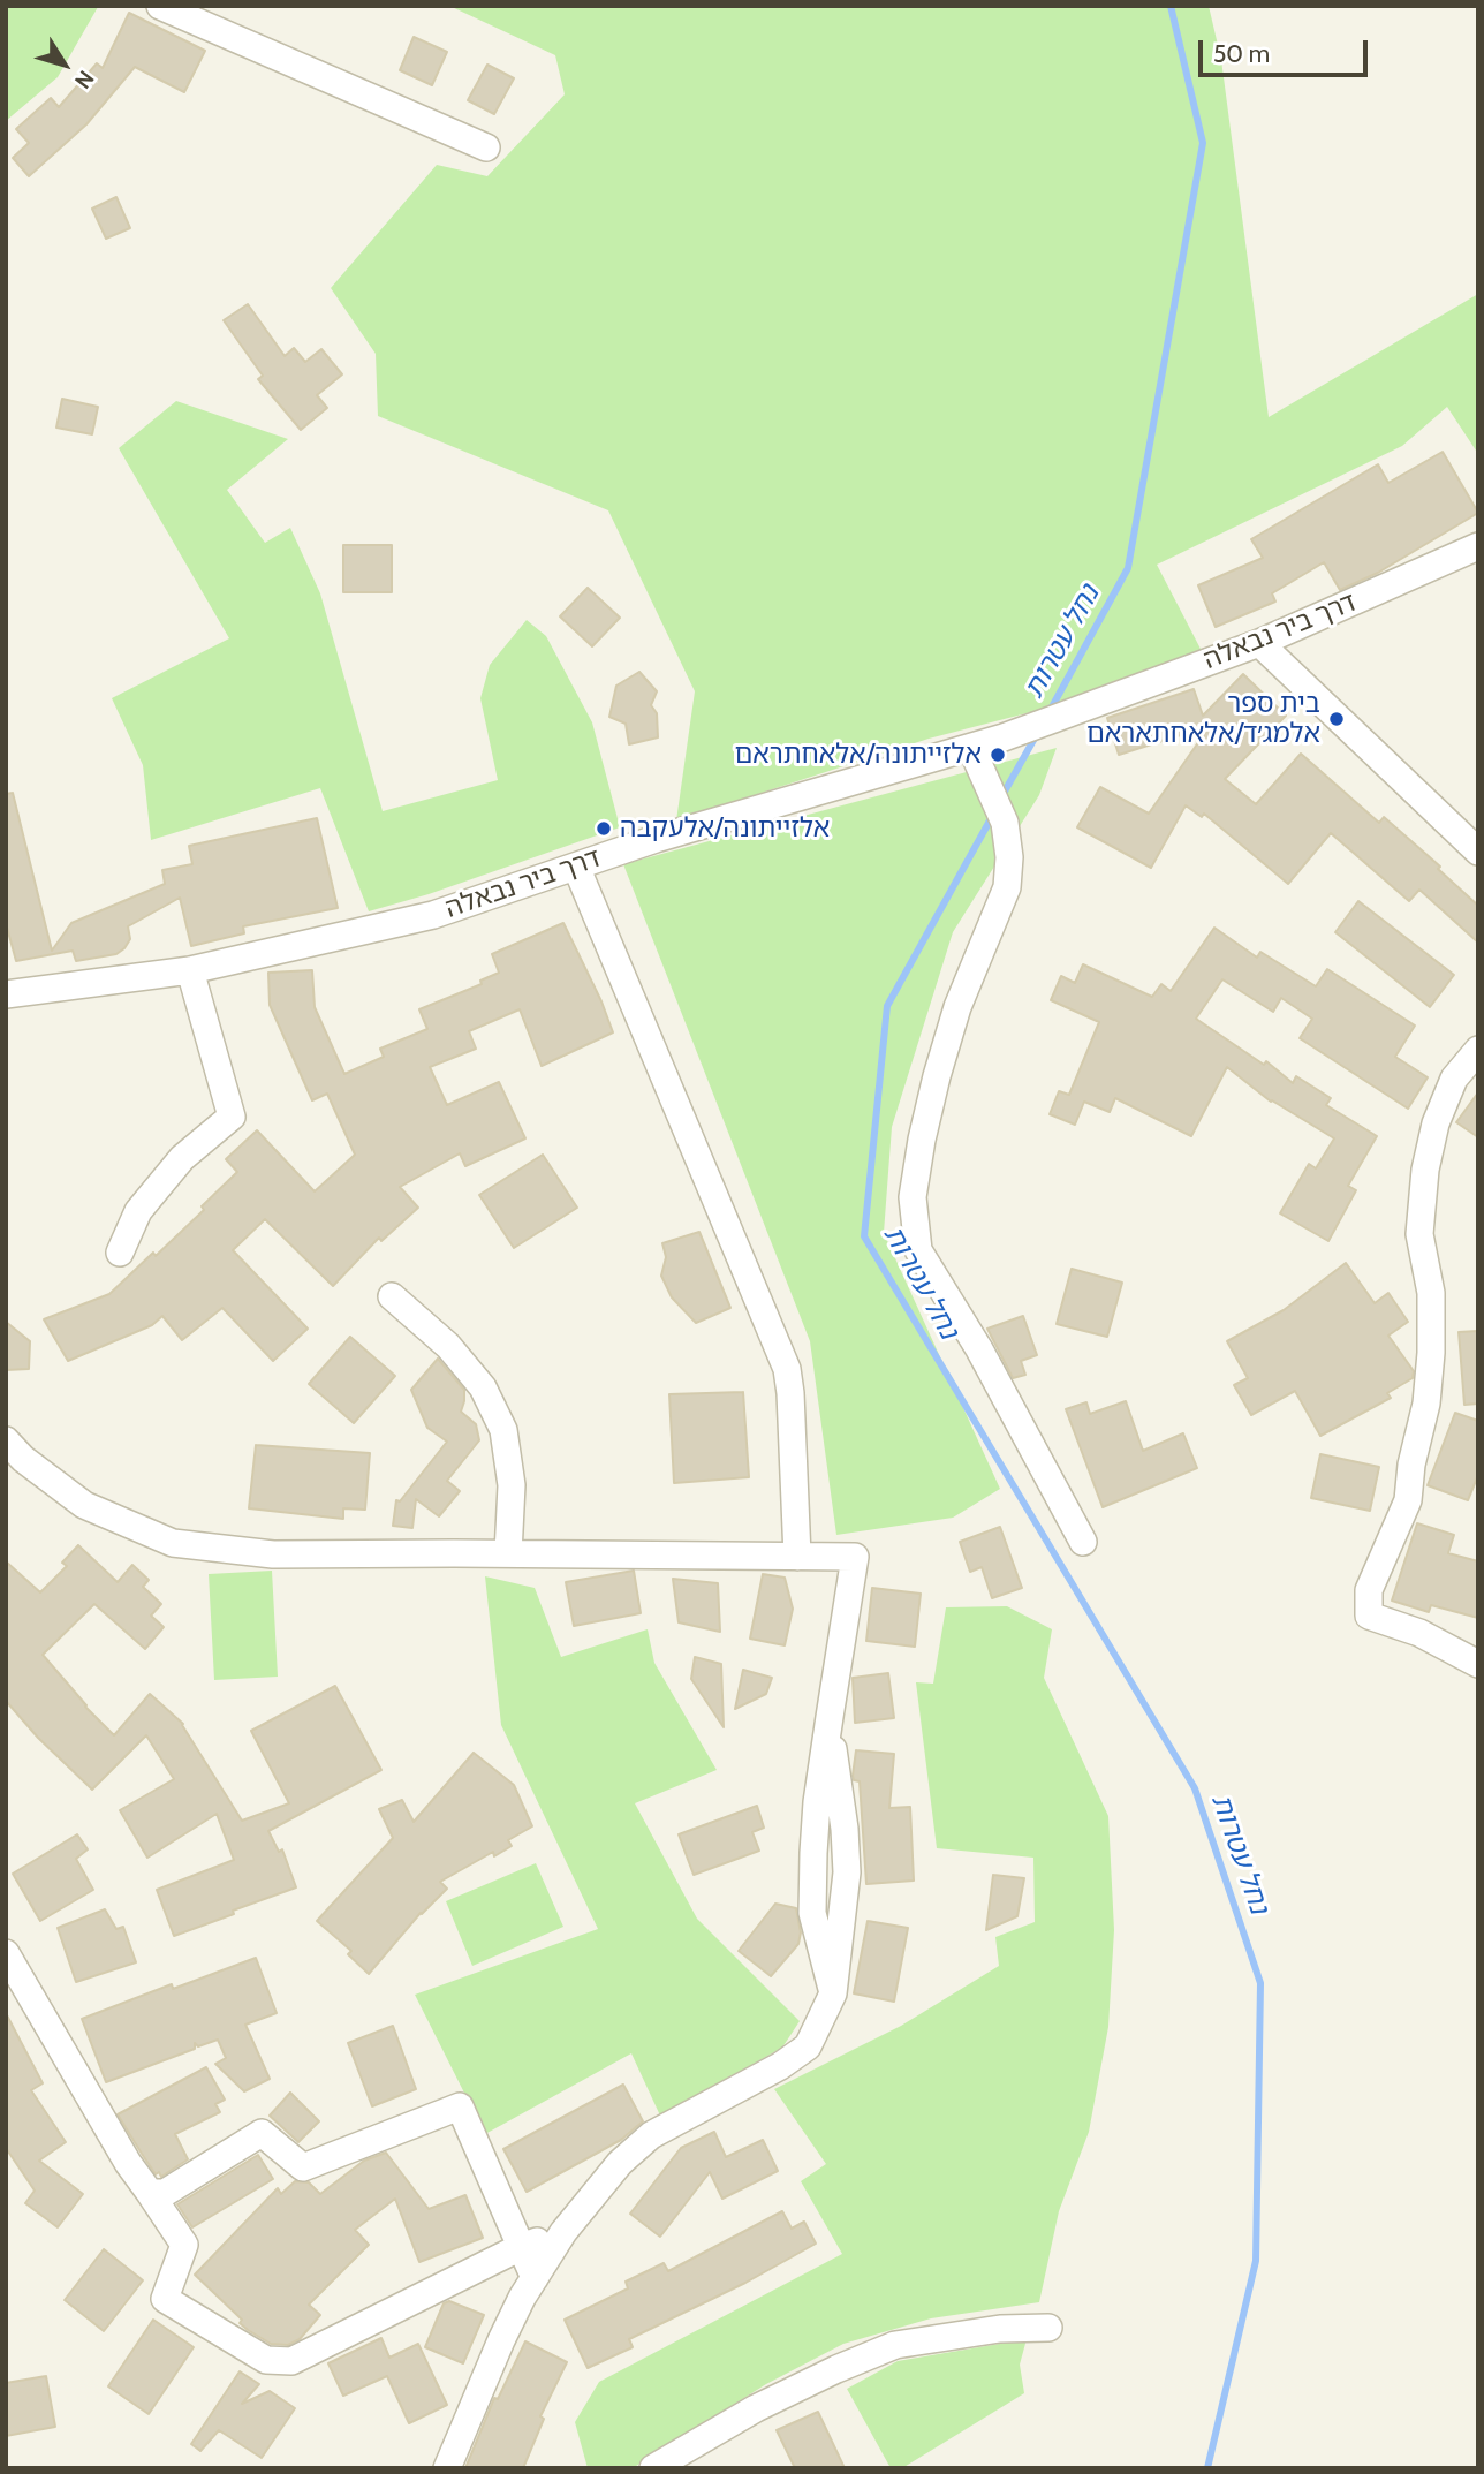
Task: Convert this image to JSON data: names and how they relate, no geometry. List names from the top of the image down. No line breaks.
{"streets":{"street":["דרך ביר נבאלה"]},"water":["נחל עטרות"],"places":["בית ספר אלמג׳ד/אלאחתאראם","אלזייתונה/אלאחתראם","אלזייתונה/אלעקבה"],"scale_bar":"50 m","north":"bottom right"}
